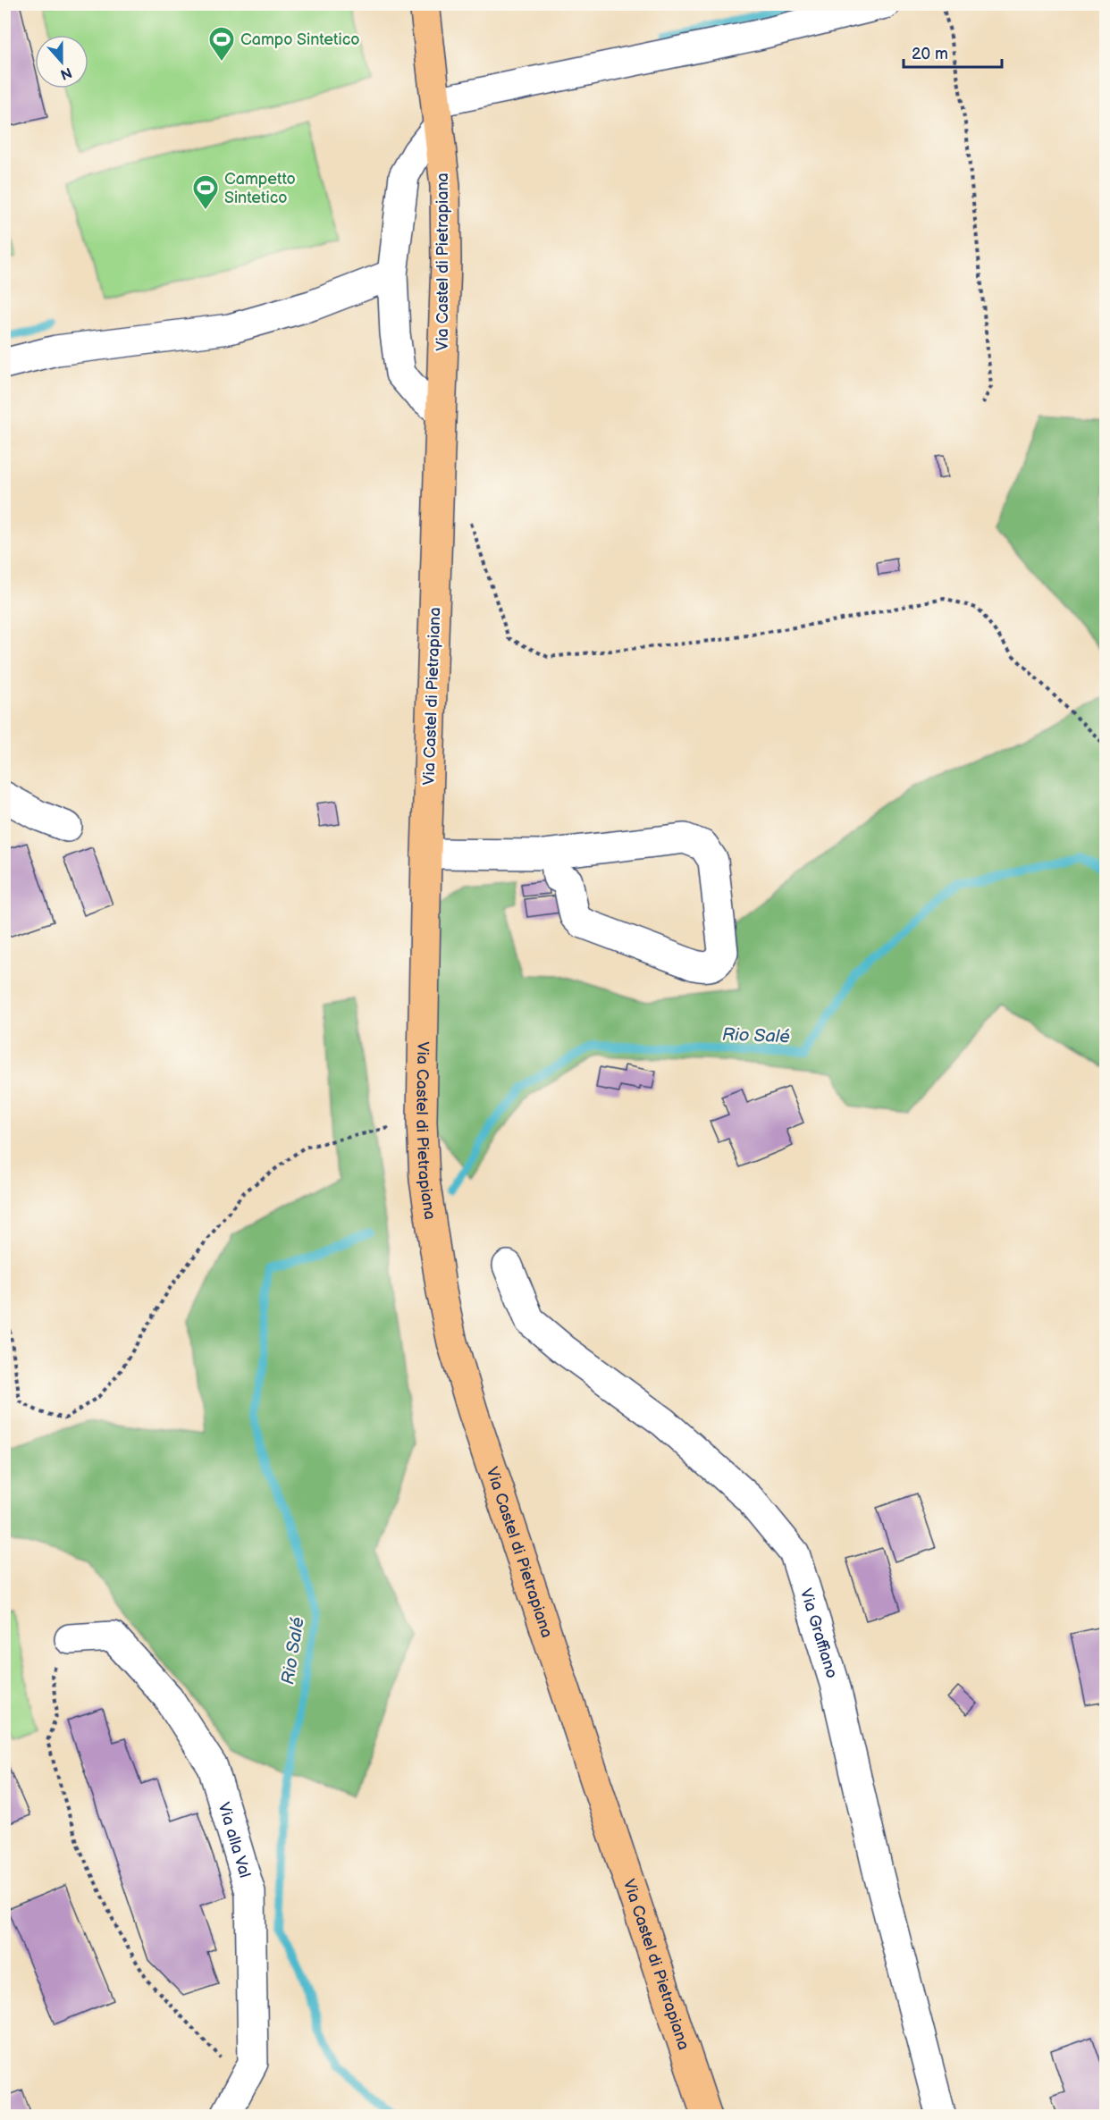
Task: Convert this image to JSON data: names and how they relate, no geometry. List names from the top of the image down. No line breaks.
{"streets":{"main road":["Via Castel di Pietrapiana"],"street":["Via Graffiano","Via alla Val"]},"water":["Rio Salé"],"places":{"sports":["Campo Sintetico","Campetto Sintetico"]},"scale_bar":"20 m","north":"bottom"}
